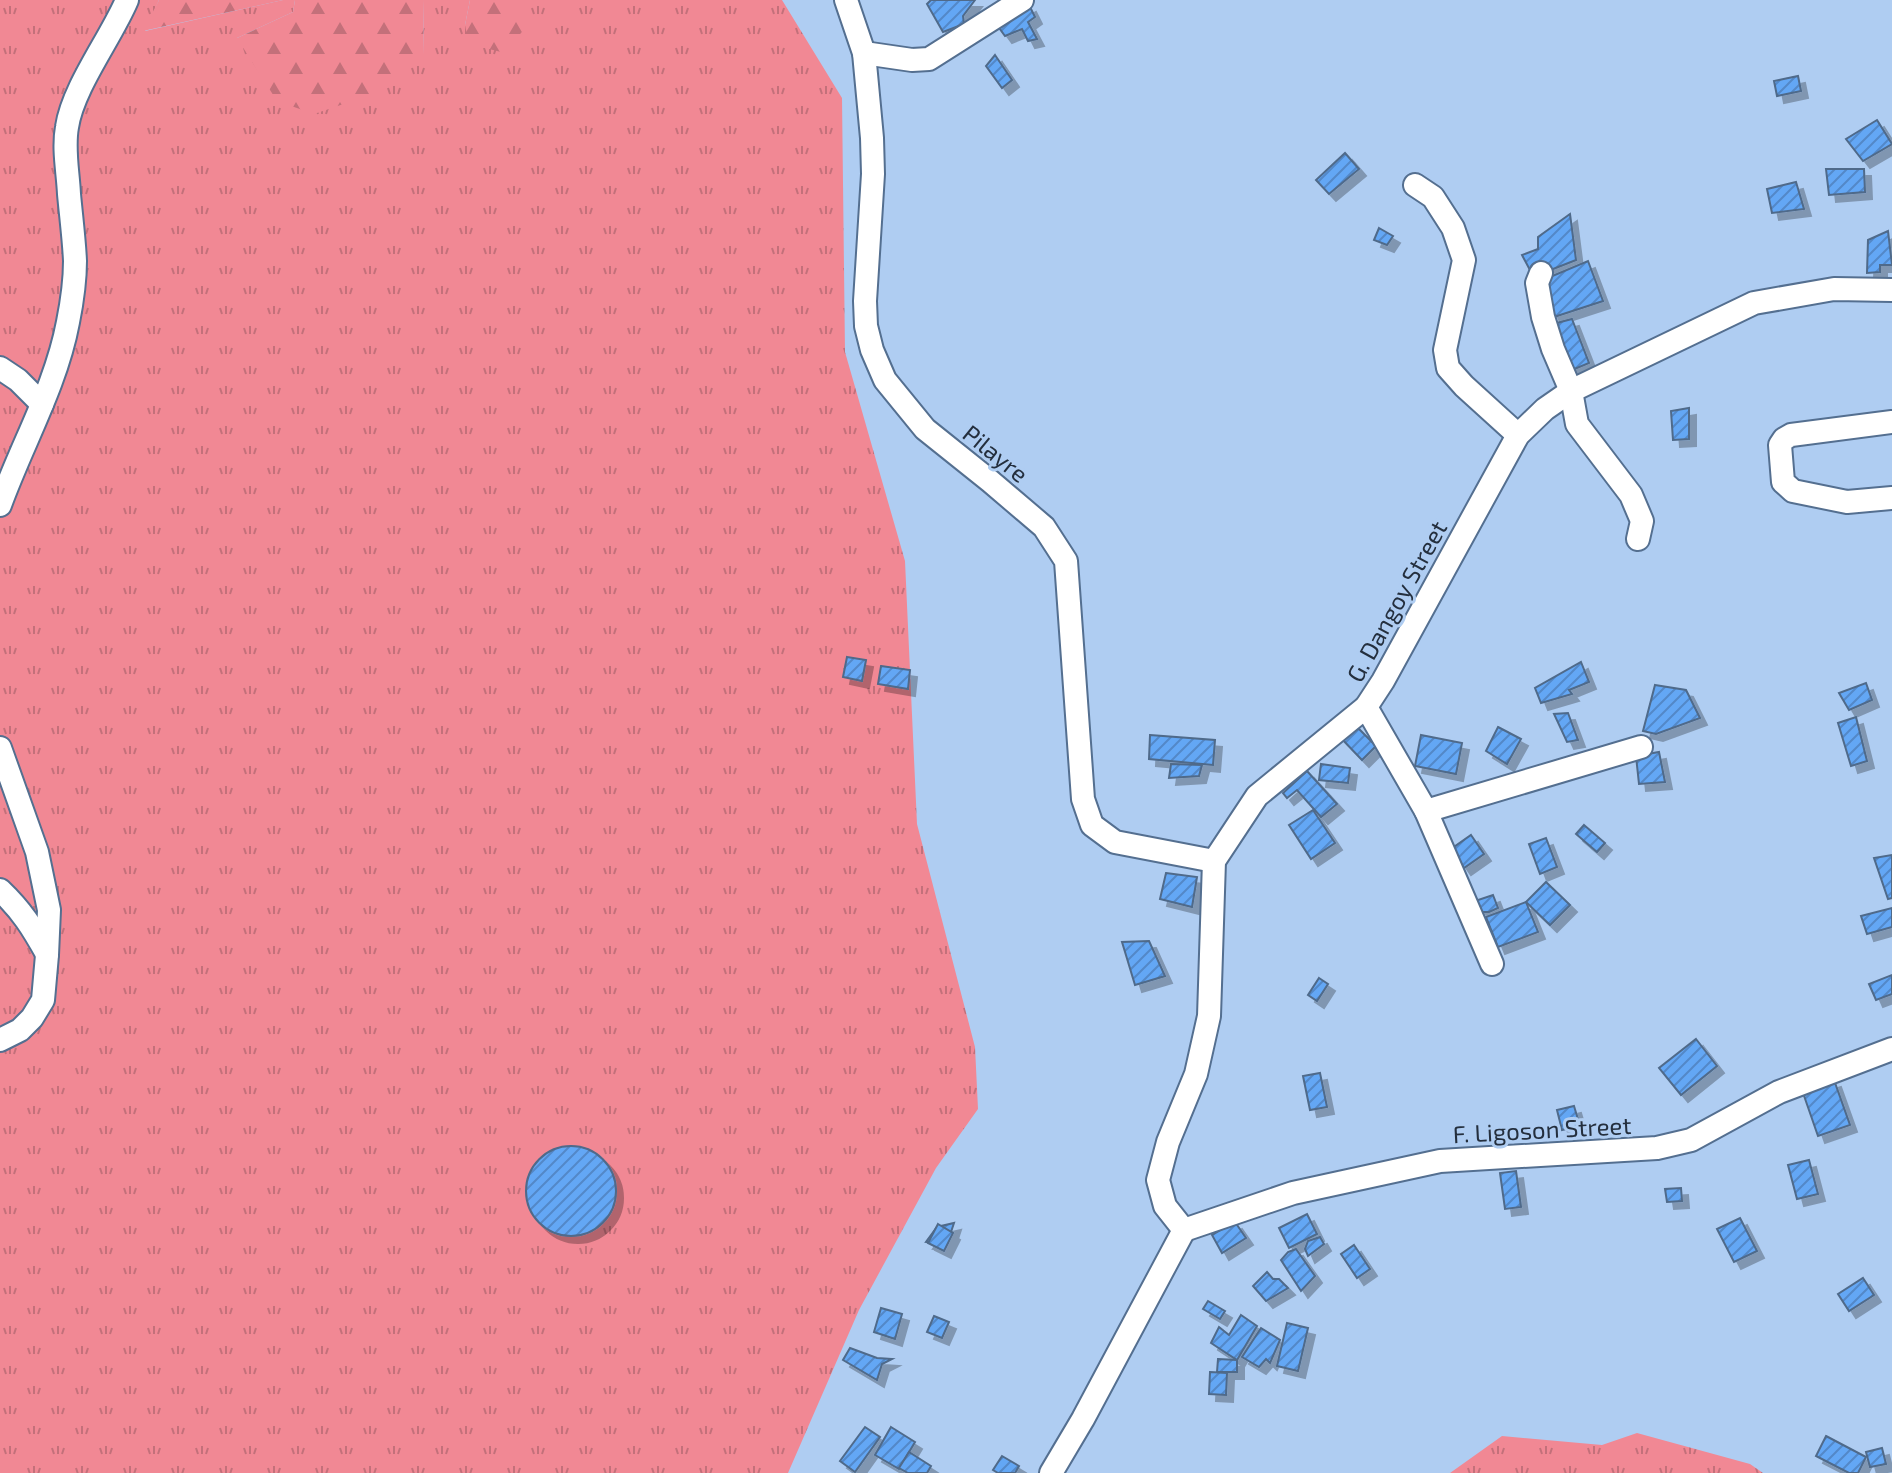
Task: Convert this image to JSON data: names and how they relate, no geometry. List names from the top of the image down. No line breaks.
{"streets":{"street":["Pilayre","G. Dangoy Street","F. Ligoson Street"]},"crossings":[["Pilayre","G. Dangoy Street"]]}
